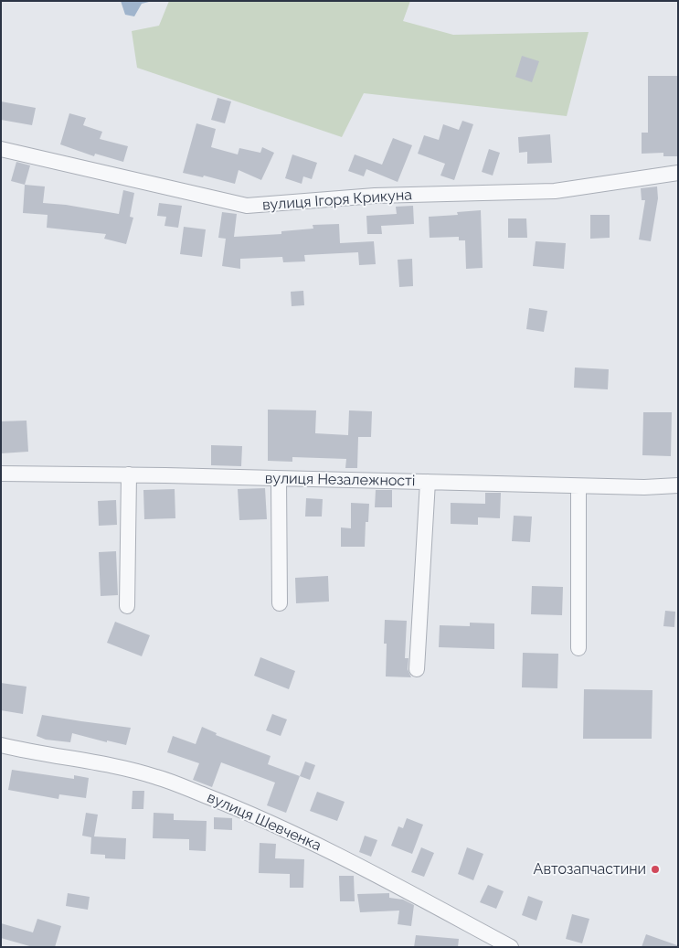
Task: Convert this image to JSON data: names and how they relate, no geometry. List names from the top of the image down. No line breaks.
{"streets":{"street":["вулиця Ігоря Крикуна","вулиця Незалежності","вулиця Шевченка"]},"places":["Автозапчастини"]}
